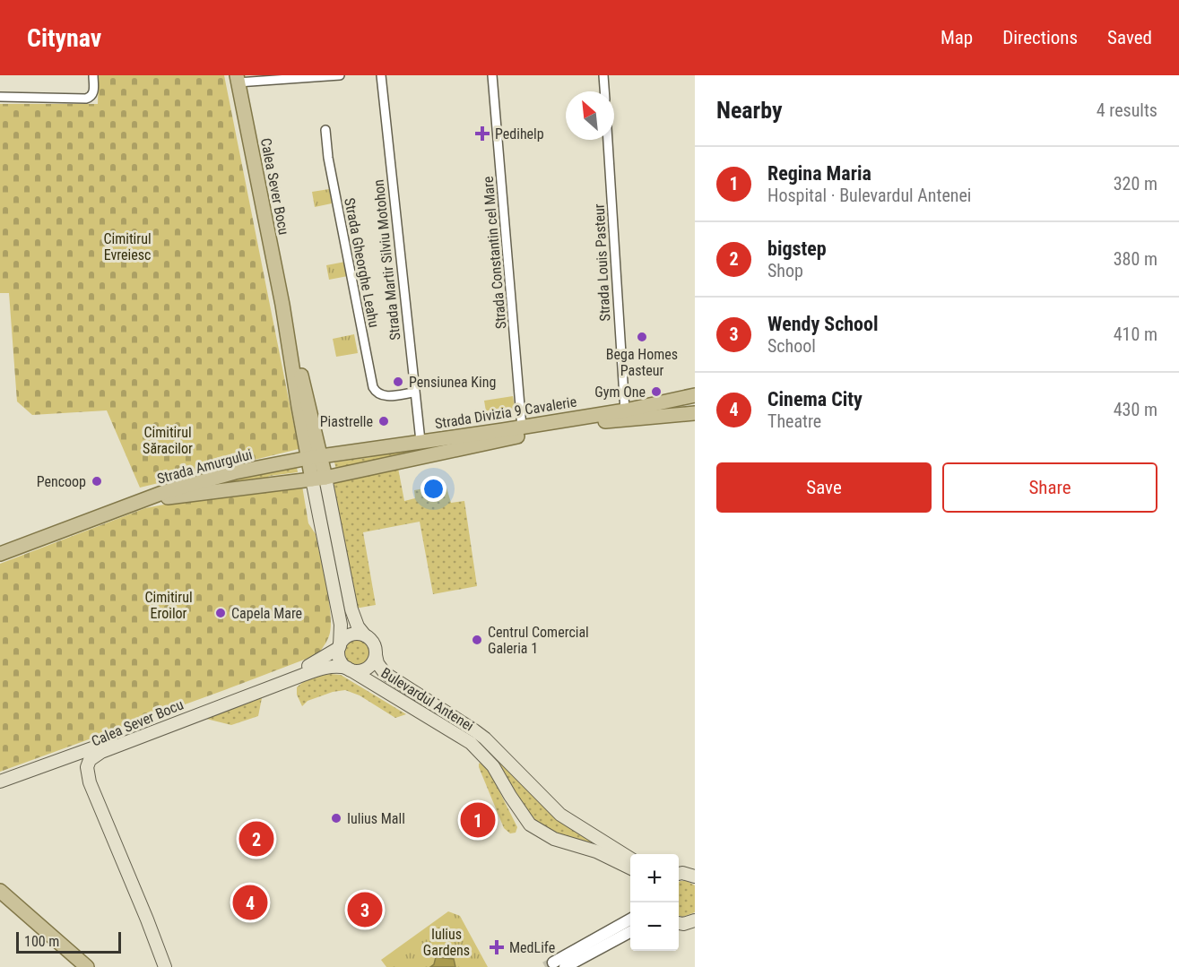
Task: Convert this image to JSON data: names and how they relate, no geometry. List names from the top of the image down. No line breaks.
{"streets":{"main road":["Calea Sever Bocu","Strada Divizia 9 Cavalerie","Strada Amurgului","Bulevardul Antenei"],"street":["Strada Constantin cel Mare","Strada Martir Silviu Motohon","Strada Gheorghe Leahu","Strada Louis Pasteur"]},"crossings":[["Calea Sever Bocu","Strada Divizia 9 Cavalerie"],["Calea Sever Bocu","Strada Amurgului"],["Calea Sever Bocu","Bulevardul Antenei"],["Strada Constantin cel Mare","Strada Divizia 9 Cavalerie"],["Strada Martir Silviu Motohon","Strada Gheorghe Leahu"],["Strada Martir Silviu Motohon","Strada Divizia 9 Cavalerie"],["Strada Louis Pasteur","Strada Divizia 9 Cavalerie"],["Strada Divizia 9 Cavalerie","Strada Amurgului"]],"parks":["Cimitirul Evreiesc","Cimitirul Săracilor","Cimitirul Eroilor","Iulius Gardens"],"places":{"health":["Pedihelp","MedLife"],"other":["Bega Homes Pasteur","Pensiunea King","Gym One","Piastrelle","Pencoop","Capela Mare","Centrul Comercial Galeria 1","Iulius Mall"]},"scale_bar":"100 m","north":"top left","page":{"header":"Citynav","nav":["Map","Directions","Saved"],"heading":["Nearby","4 results"],"list":[{"mark":"1","name":"Regina Maria","note":"Hospital · Bulevardul Antenei","value":"320 m"},{"mark":"2","name":"bigstep","note":"Shop","value":"380 m"},{"mark":"3","name":"Wendy School","note":"School","value":"410 m"},{"mark":"4","name":"Cinema City","note":"Theatre","value":"430 m"}],"buttons":["Save","Share"],"pins":["1","2","4","3"],"map_buttons":["+","−"],"scale":"100 m"}}
